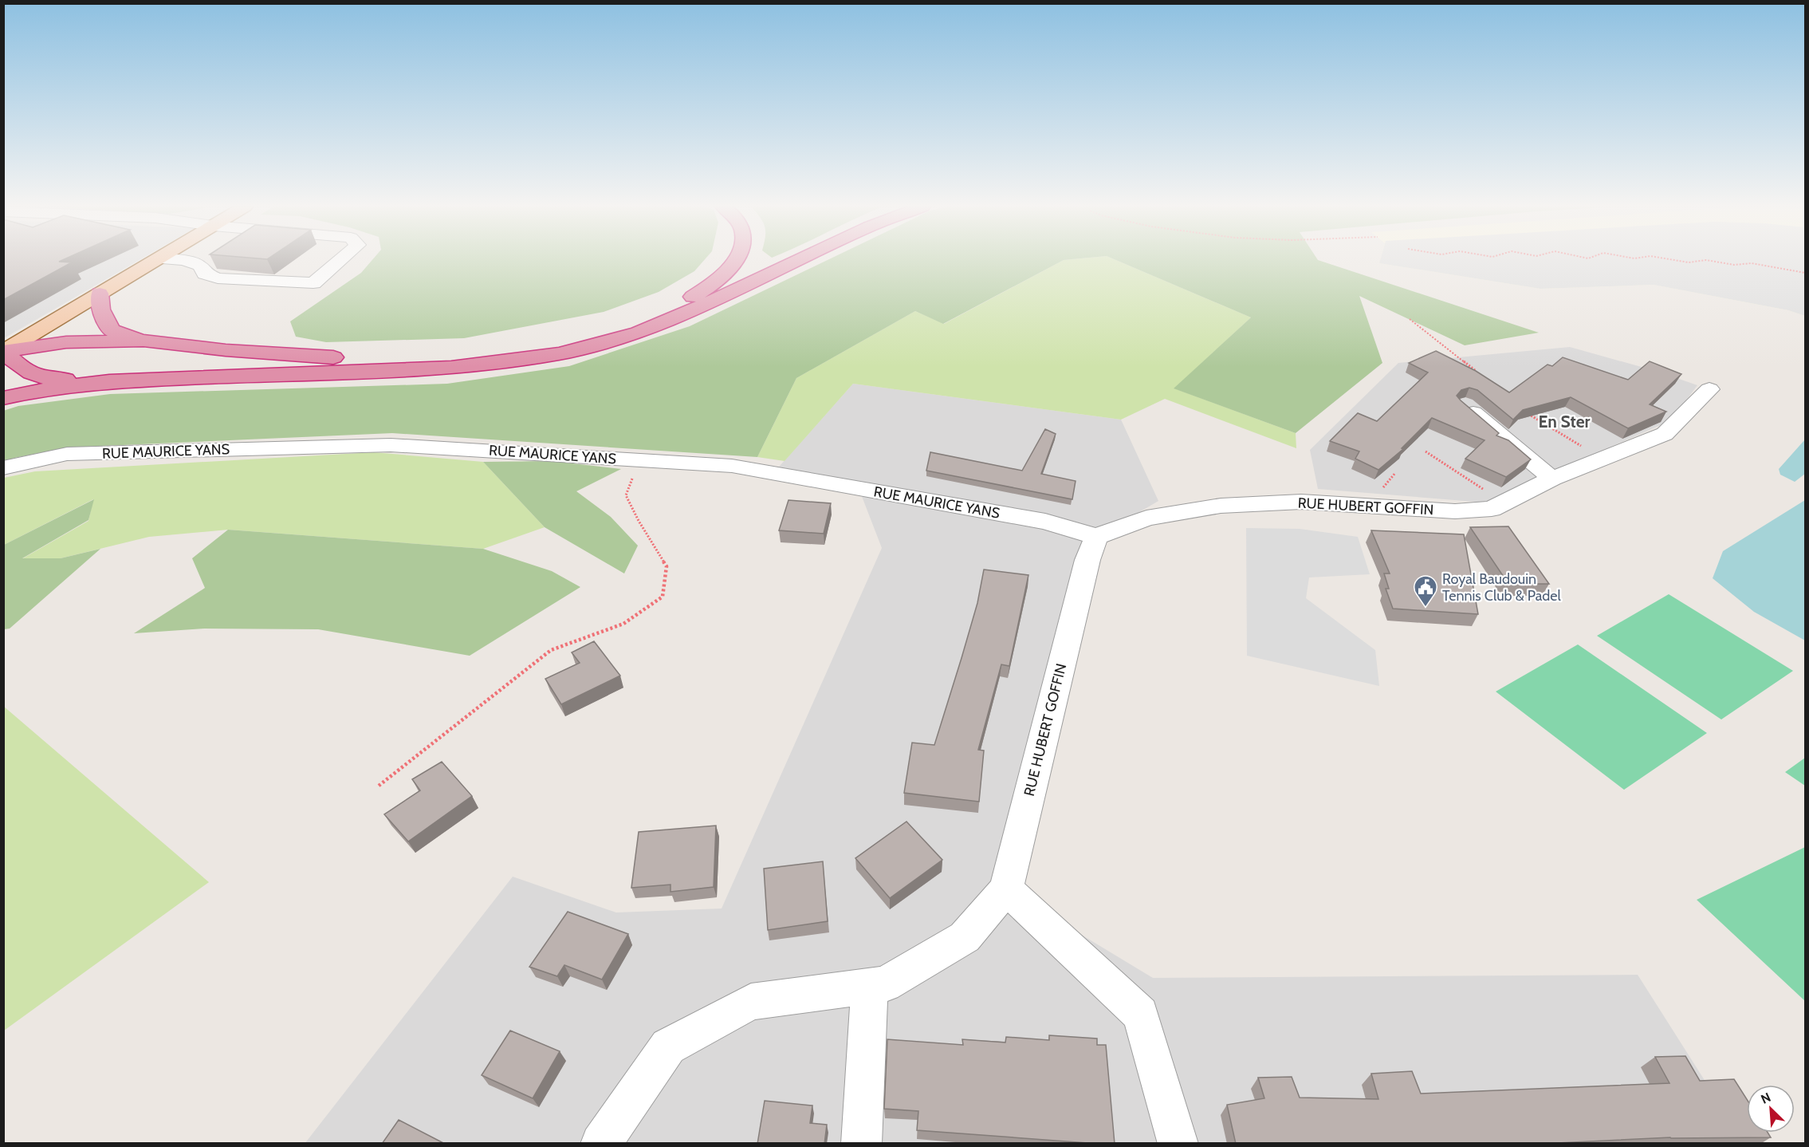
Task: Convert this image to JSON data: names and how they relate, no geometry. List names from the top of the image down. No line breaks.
{"streets":{"street":["RUE MAURICE YANS","RUE HUBERT GOFFIN"]},"crossings":[["RUE MAURICE YANS","RUE HUBERT GOFFIN"]],"districts":["En Ster"],"places":{"public building":["Royal Baudouin Tennis Club & Padel"]},"north":"top left"}
